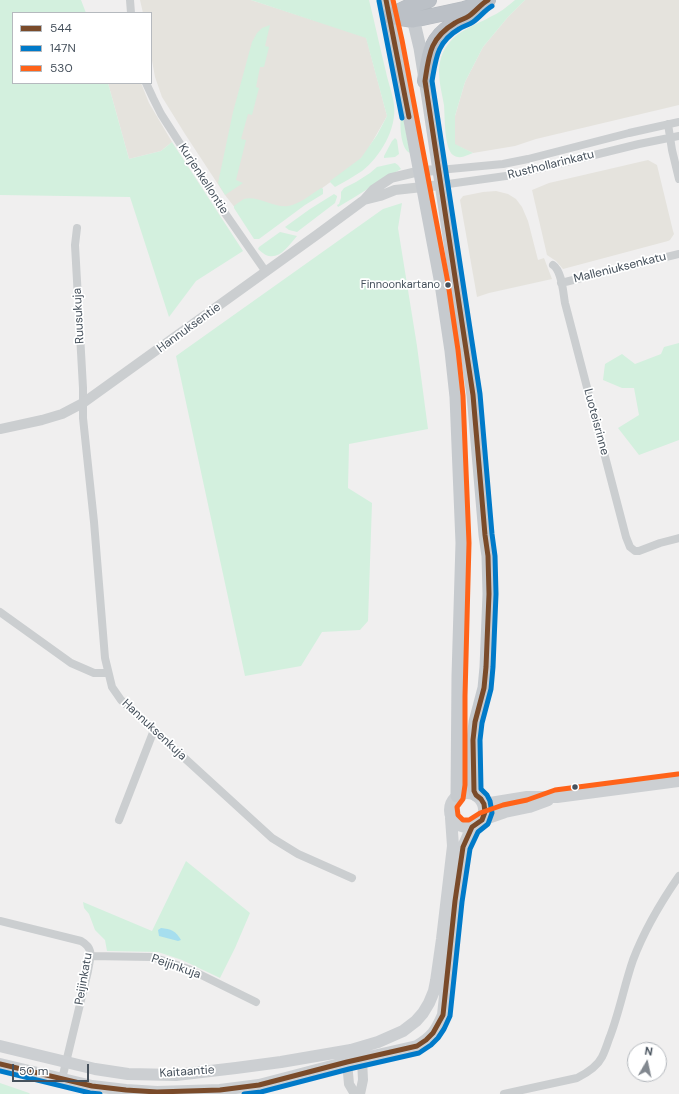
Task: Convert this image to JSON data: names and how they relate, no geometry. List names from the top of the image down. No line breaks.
{"streets":{"main road":["Kaitaantie"],"street":["Rusthollarinkatu","Kurjenkellontie","Malleniuksenkatu","Ruusukuja","Hannuksentie","Luoteisrinne","Hannuksenkuja","Peijinkuja","Peijinkatu"]},"crossings":[["Rusthollarinkatu","Hannuksentie"],["Kurjenkellontie","Hannuksentie"],["Malleniuksenkatu","Luoteisrinne"],["Ruusukuja","Hannuksentie"],["Ruusukuja","Hannuksenkuja"],["Hannuksentie","Hannuksenkuja"],["Peijinkuja","Peijinkatu"],["Peijinkatu","Kaitaantie"]],"places":["Finnoonkartano"],"lines":["transit line 544","transit line 530","transit line 147N"],"legend":["544","147N","530"],"scale_bar":"50 m","north":"top"}
